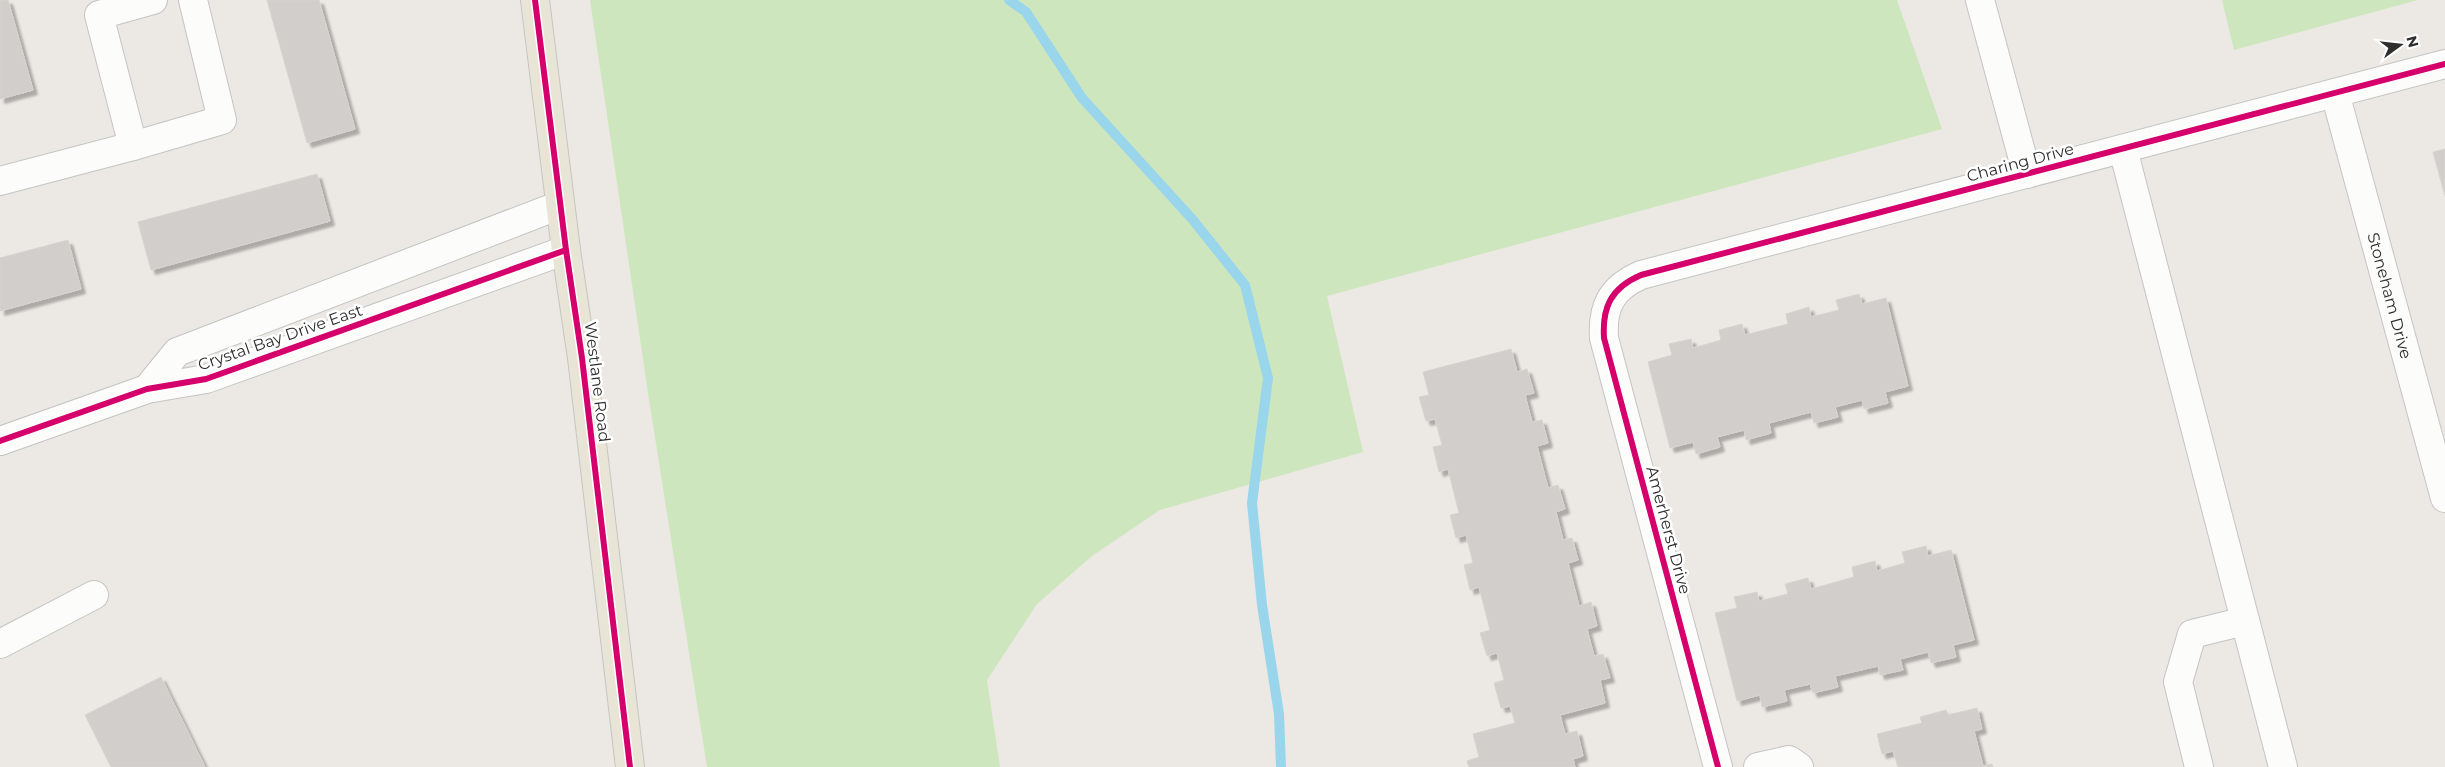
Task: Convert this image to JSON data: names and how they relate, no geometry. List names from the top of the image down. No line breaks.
{"streets":{"main road":["Westlane Road"],"street":["Charing Drive","Stoneham Drive","Crystal Bay Drive East","Amerherst Drive"]},"crossings":[["Charing Drive","Stoneham Drive"],["Charing Drive","Amerherst Drive"],["Crystal Bay Drive East","Westlane Road"]],"north":"right"}
